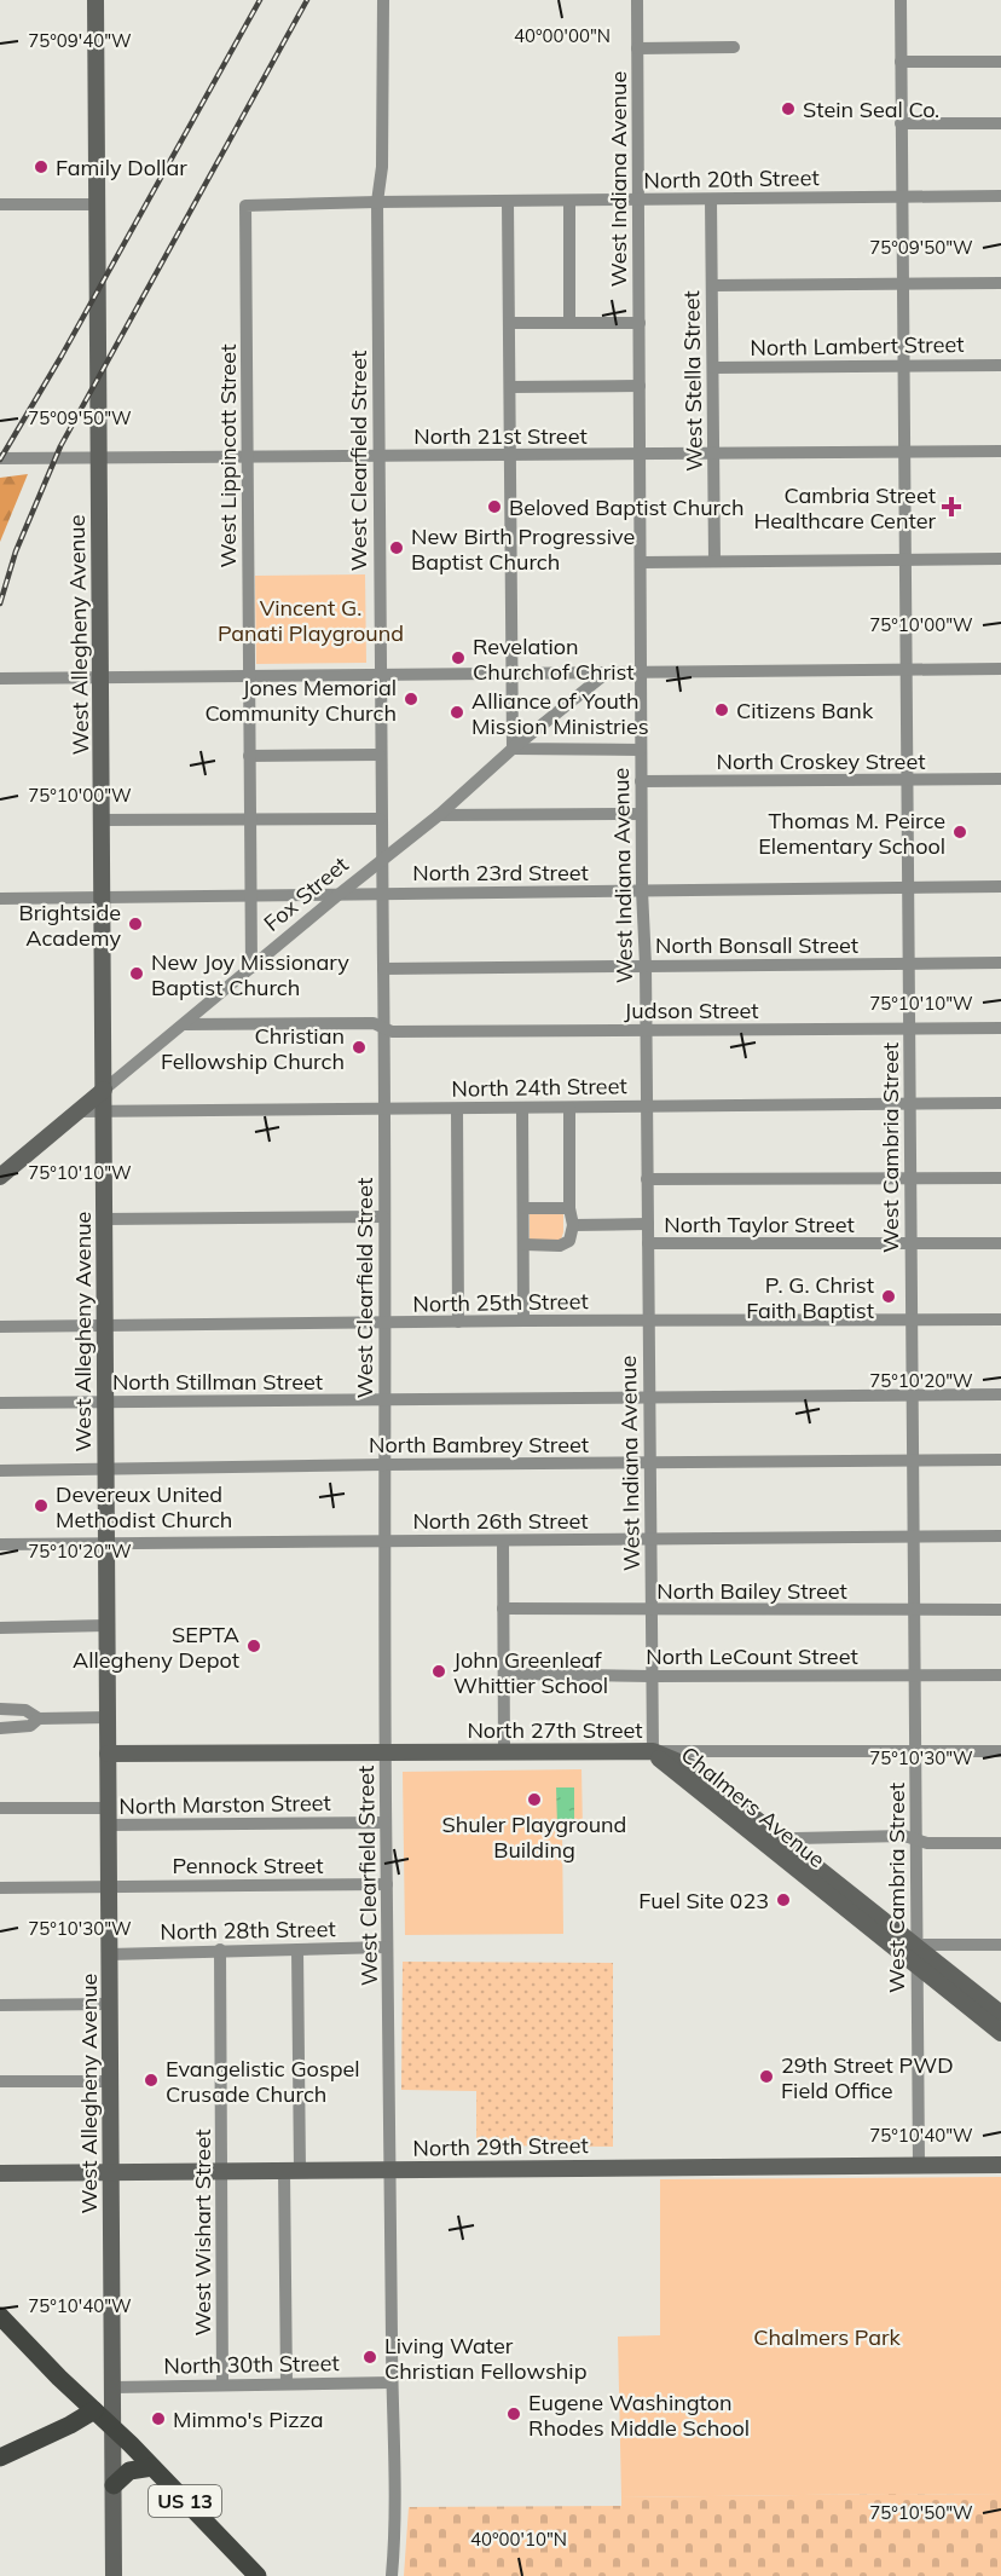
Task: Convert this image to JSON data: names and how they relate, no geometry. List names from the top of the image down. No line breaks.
{"streets":{"main road":["West Allegheny Avenue","Fox Street","North 27th Street","Chalmers Avenue","North 29th Street","US 13"],"street":["West Indiana Avenue","North 20th Street","North Lambert Street","West Stella Street","North 21st Street","West Lippincott Street","West Clearfield Street","North Croskey Street","North 23rd Street","North Bonsall Street","Judson Street","North 24th Street","West Cambria Street","North Taylor Street","North 25th Street","North Stillman Street","North Bambrey Street","North 26th Street","North Bailey Street","North LeCount Street","North Marston Street","Pennock Street","North 28th Street","West Wishart Street","North 30th Street"]},"crossings":[["West Indiana Avenue","North 20th Street"],["West Indiana Avenue","North 21st Street"],["West Indiana Avenue","North Croskey Street"],["West Indiana Avenue","North 23rd Street"],["West Indiana Avenue","North Bonsall Street"],["West Indiana Avenue","Judson Street"],["West Indiana Avenue","North 24th Street"],["West Indiana Avenue","North Taylor Street"],["West Indiana Avenue","North 25th Street"],["West Indiana Avenue","North Stillman Street"],["West Indiana Avenue","North Bambrey Street"],["West Indiana Avenue","North 26th Street"],["West Indiana Avenue","North Bailey Street"],["West Indiana Avenue","North LeCount Street"],["West Indiana Avenue","North 27th Street"],["West Indiana Avenue","Chalmers Avenue"],["North 20th Street","West Stella Street"],["North 20th Street","West Lippincott Street"],["North 20th Street","West Clearfield Street"],["North 20th Street","West Cambria Street"],["North Lambert Street","West Stella Street"],["North Lambert Street","West Cambria Street"],["West Stella Street","North 21st Street"],["North 21st Street","West Lippincott Street"],["North 21st Street","West Clearfield Street"],["North 21st Street","West Allegheny Avenue"],["North 21st Street","West Cambria Street"],["West Lippincott Street","North 23rd Street"],["West Lippincott Street","Fox Street"],["West Clearfield Street","North 23rd Street"],["West Clearfield Street","Fox Street"],["West Clearfield Street","North Bonsall Street"],["West Clearfield Street","Judson Street"],["West Clearfield Street","North 24th Street"],["West Clearfield Street","North 25th Street"],["West Clearfield Street","North Stillman Street"],["West Clearfield Street","North Bambrey Street"],["West Clearfield Street","North 26th Street"],["West Clearfield Street","North 27th Street"],["West Clearfield Street","North Marston Street"],["West Clearfield Street","Pennock Street"],["West Clearfield Street","North 28th Street"],["West Clearfield Street","North 29th Street"],["West Clearfield Street","North 30th Street"],["West Allegheny Avenue","North 23rd Street"],["West Allegheny Avenue","Fox Street"],["West Allegheny Avenue","North 24th Street"],["West Allegheny Avenue","North 25th Street"],["West Allegheny Avenue","North Stillman Street"],["West Allegheny Avenue","North Bambrey Street"],["West Allegheny Avenue","North 26th Street"],["West Allegheny Avenue","North 27th Street"],["West Allegheny Avenue","North Marston Street"],["West Allegheny Avenue","Pennock Street"],["West Allegheny Avenue","North 28th Street"],["West Allegheny Avenue","North 29th Street"],["West Allegheny Avenue","North 30th Street"],["West Allegheny Avenue","US 13"],["North Croskey Street","West Cambria Street"],["North 23rd Street","Fox Street"],["North 23rd Street","West Cambria Street"],["Fox Street","Judson Street"],["Fox Street","North 24th Street"],["North Bonsall Street","West Cambria Street"],["Judson Street","West Cambria Street"],["North 24th Street","West Cambria Street"],["West Cambria Street","North Taylor Street"],["West Cambria Street","North 25th Street"],["West Cambria Street","North Stillman Street"],["West Cambria Street","North Bambrey Street"],["West Cambria Street","North 26th Street"],["West Cambria Street","North Bailey Street"],["West Cambria Street","North LeCount Street"],["West Cambria Street","North 27th Street"],["West Cambria Street","Chalmers Avenue"],["West Cambria Street","North 29th Street"],["North 27th Street","Chalmers Avenue"],["North 28th Street","West Wishart Street"],["North 29th Street","West Wishart Street"],["West Wishart Street","North 30th Street"]],"parks":["Vincent G. Panati Playground","Chalmers Park"],"places":{"other":["Stein Seal Co.","Family Dollar","Beloved Baptist Church","New Birth Progressive Baptist Church","Revelation Church of Christ","Jones Memorial Community Church","Citizens Bank","Alliance of Youth Mission Ministries","Thomas M. Peirce Elementary School","Brightside Academy","New Joy Missionary Baptist Church","Christian Fellowship Church","P. G. Christ Faith Baptist","Devereux United Methodist Church","SEPTA Allegheny Depot","John Greenleaf Whittier School","Shuler Playground Building","Fuel Site 023","29th Street PWD Field Office","Evangelistic Gospel Crusade Church","Living Water Christian Fellowship","Eugene Washington Rhodes Middle School","Mimmo's Pizza"],"health":["Cambria Street Healthcare Center"]},"coordinates":["40°00'00\"N","75°09'40\"W","75°09'50\"W","75°10'00\"W","75°10'10\"W","75°10'20\"W","75°10'30\"W","75°10'40\"W","75°10'50\"W","40°00'10\"N"]}
